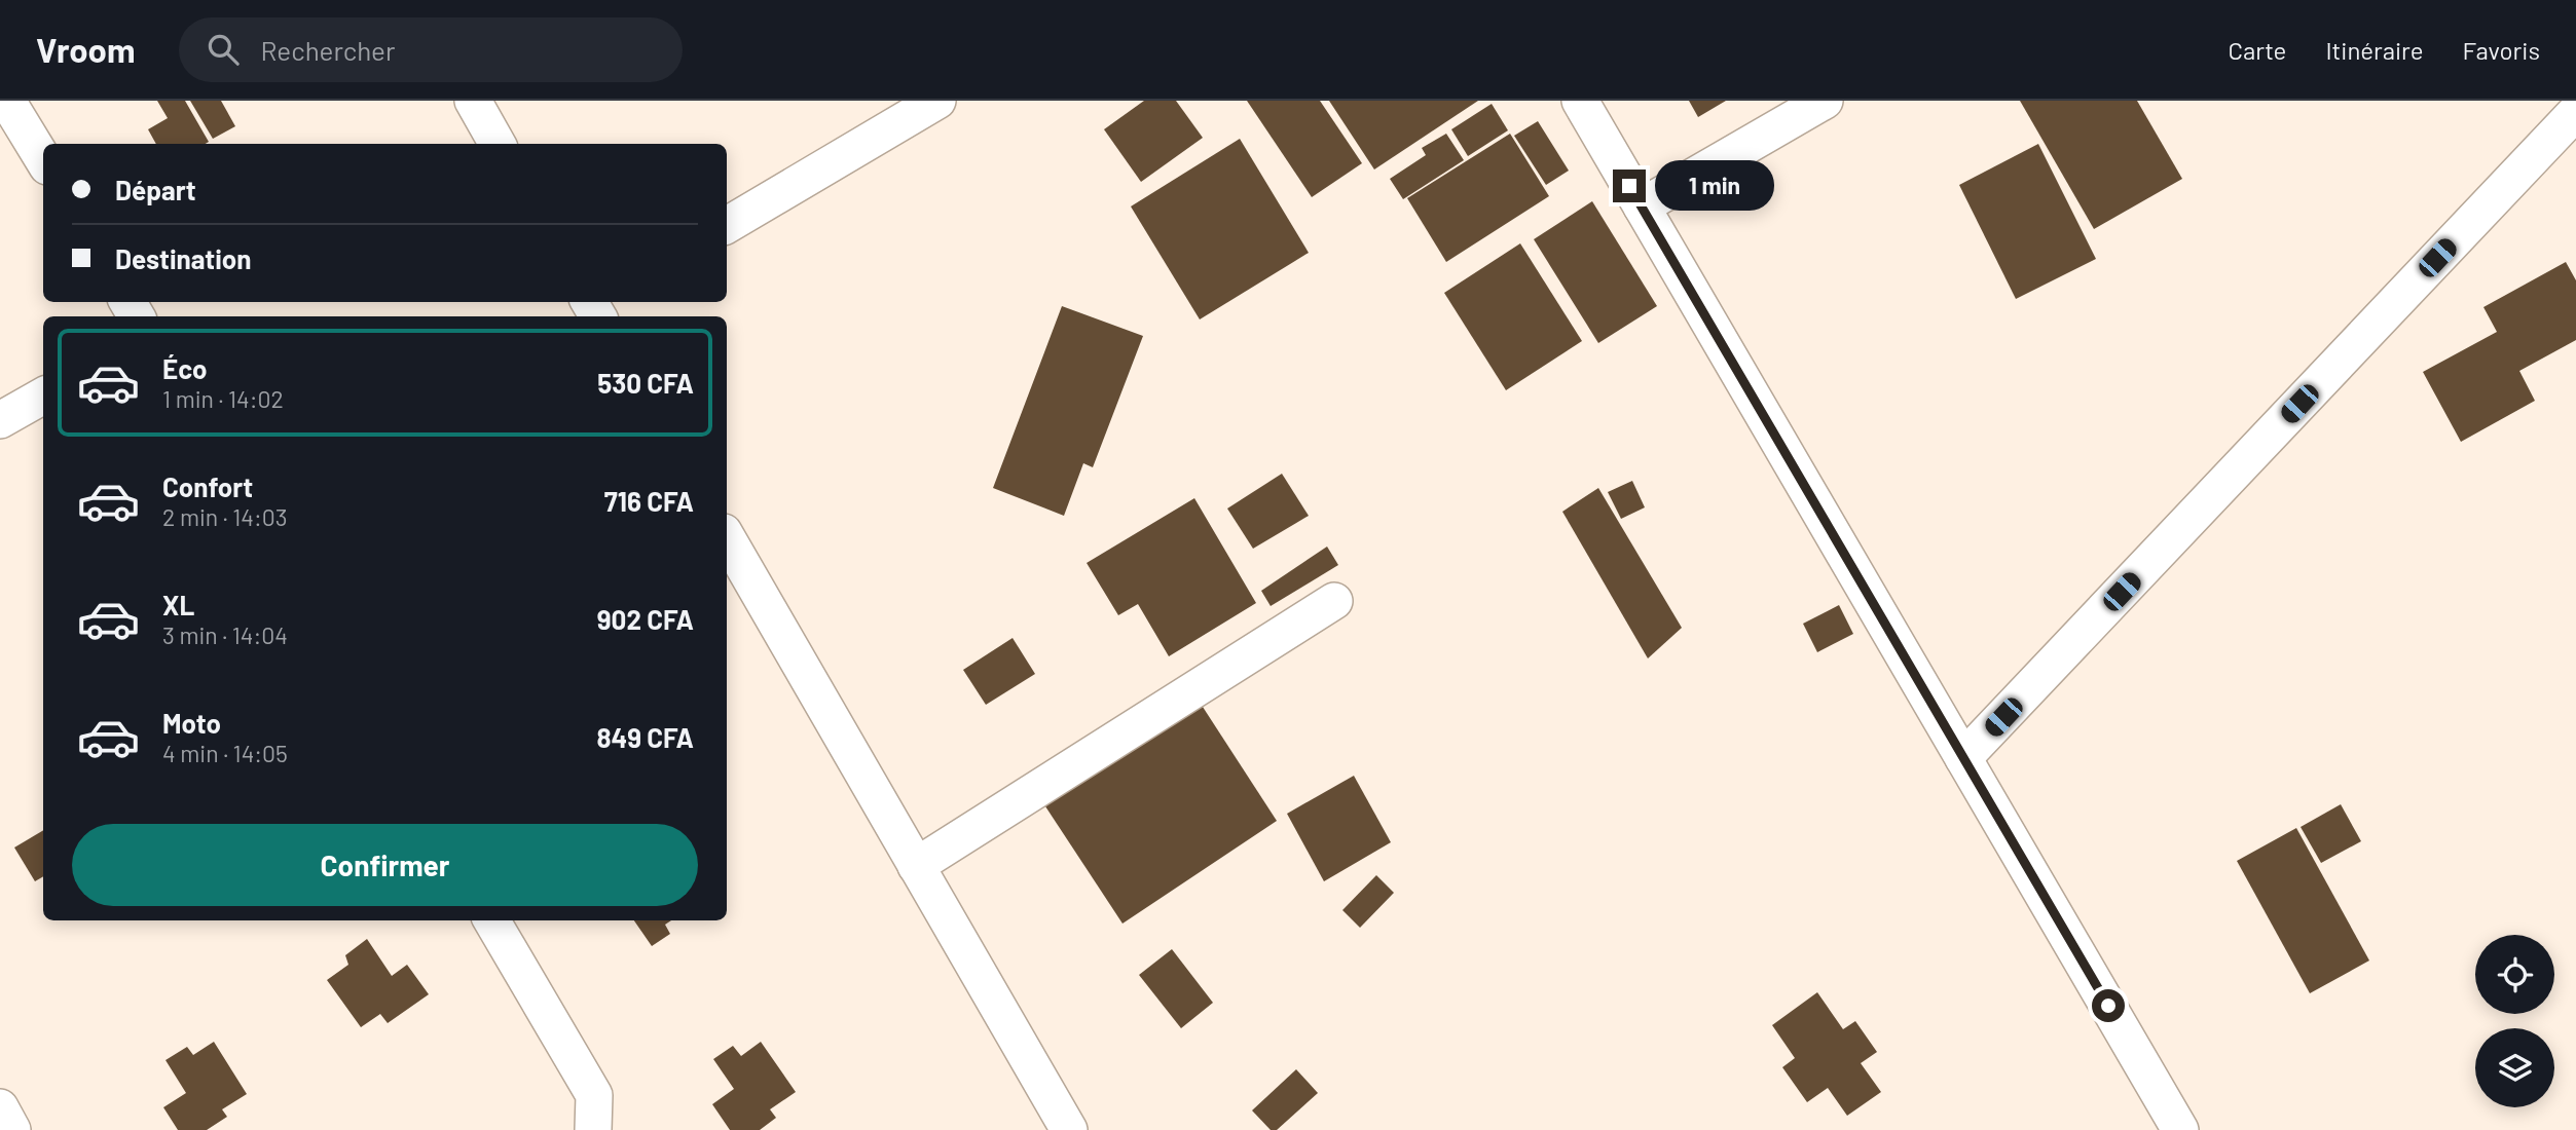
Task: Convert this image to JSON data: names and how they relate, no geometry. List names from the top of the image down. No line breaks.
{"page":{"header":"Vroom","search":"Rechercher","nav":["Carte","Itinéraire","Favoris"],"banner":["Départ","Destination"],"bubble":"1 min","list":[{"name":"Éco","note":"1 min · 14:02","value":"530 CFA"},{"name":"Confort","note":"2 min · 14:03","value":"716 CFA"},{"name":"XL","note":"3 min · 14:04","value":"902 CFA"},{"name":"Moto","note":"4 min · 14:05","value":"849 CFA"}],"buttons":"Confirmer"}}
